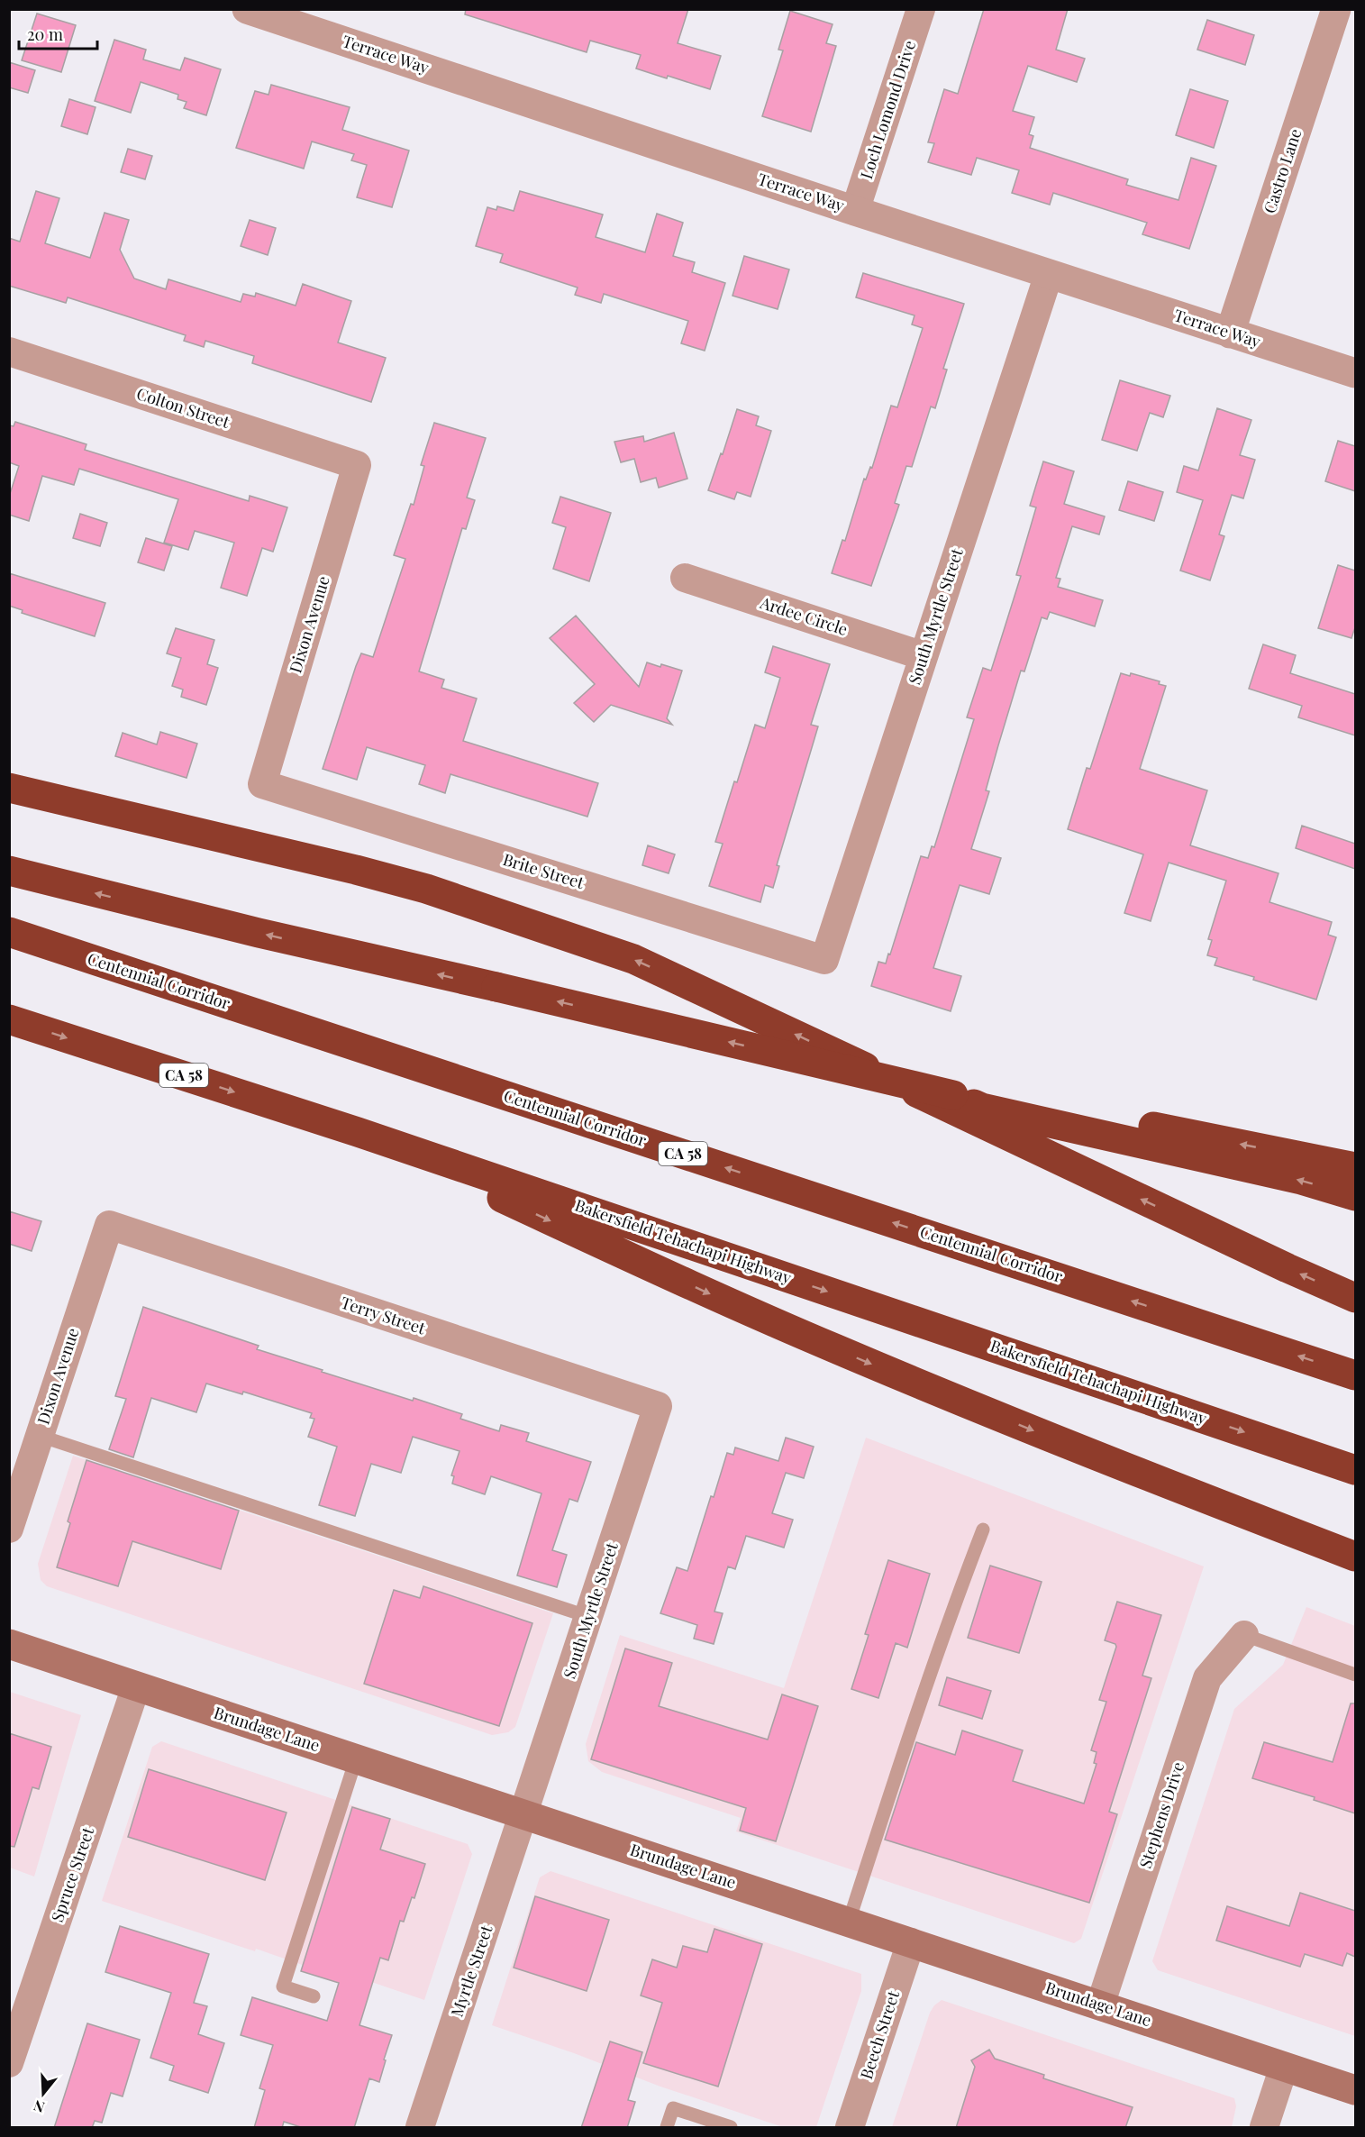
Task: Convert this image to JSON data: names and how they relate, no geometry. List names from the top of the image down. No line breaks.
{"streets":{"highway":["Centennial Corridor","CA 58","Bakersfield Tehachapi Highway"],"main road":["Brundage Lane"],"street":["Terrace Way","Loch Lomond Drive","Castro Lane","Colton Street","Ardee Circle","South Myrtle Street","Dixon Avenue","Brite Street","Terry Street","Stephens Drive","Spruce Street","Myrtle Street","Beech Street"]},"crossings":[["Terrace Way","Loch Lomond Drive"],["Terrace Way","Castro Lane"],["Terrace Way","South Myrtle Street"],["Colton Street","Dixon Avenue"],["Ardee Circle","South Myrtle Street"],["South Myrtle Street","Brite Street"],["South Myrtle Street","Terry Street"],["South Myrtle Street","Brundage Lane"],["South Myrtle Street","Myrtle Street"],["Dixon Avenue","Brite Street"],["Dixon Avenue","Terry Street"],["Brundage Lane","Stephens Drive"],["Brundage Lane","Spruce Street"],["Brundage Lane","Myrtle Street"],["Brundage Lane","Beech Street"]],"scale_bar":"20 m","north":"bottom"}
